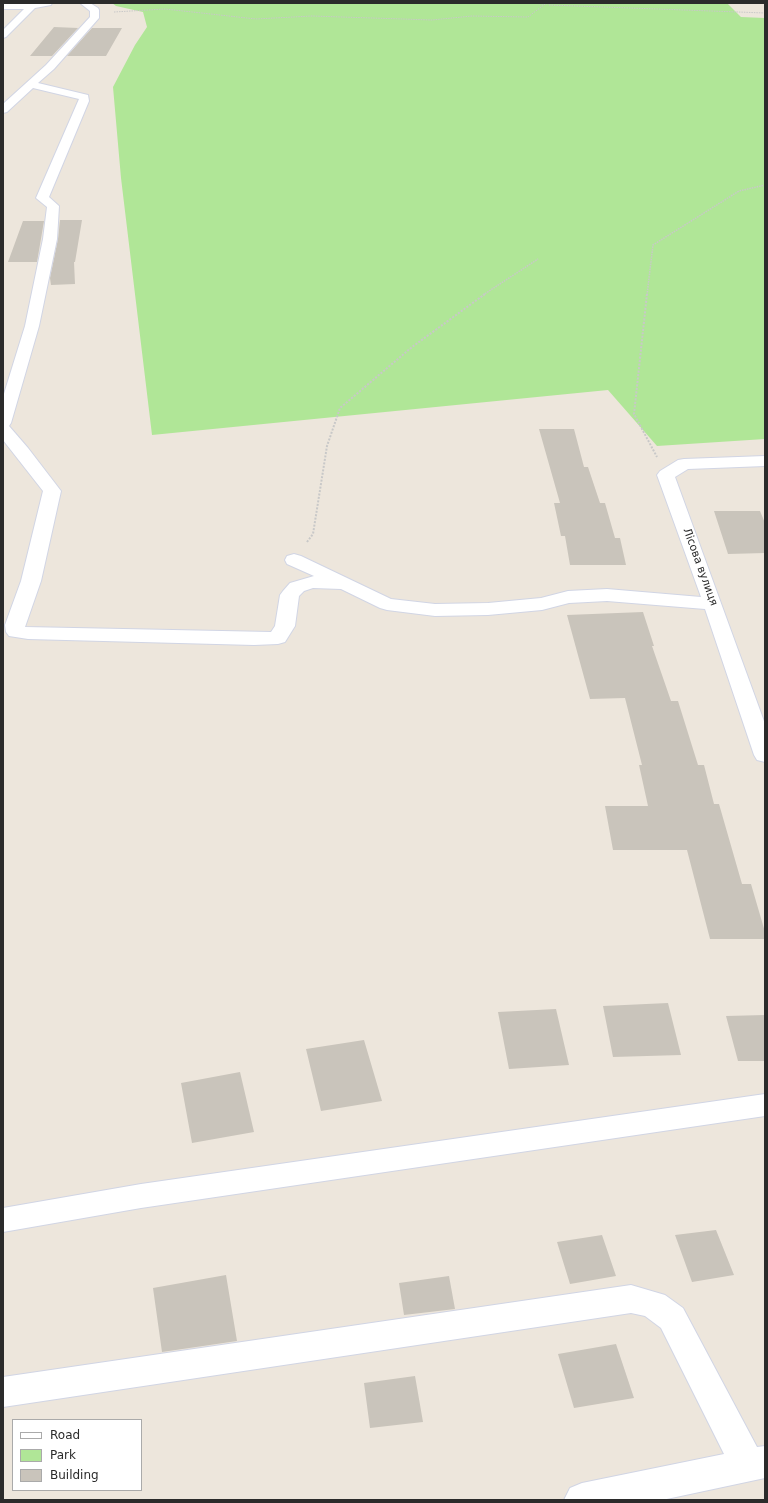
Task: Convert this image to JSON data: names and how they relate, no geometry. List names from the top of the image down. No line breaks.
{"streets":{"street":["Лісова вулиця"]},"legend":["Road","Park","Building"]}
